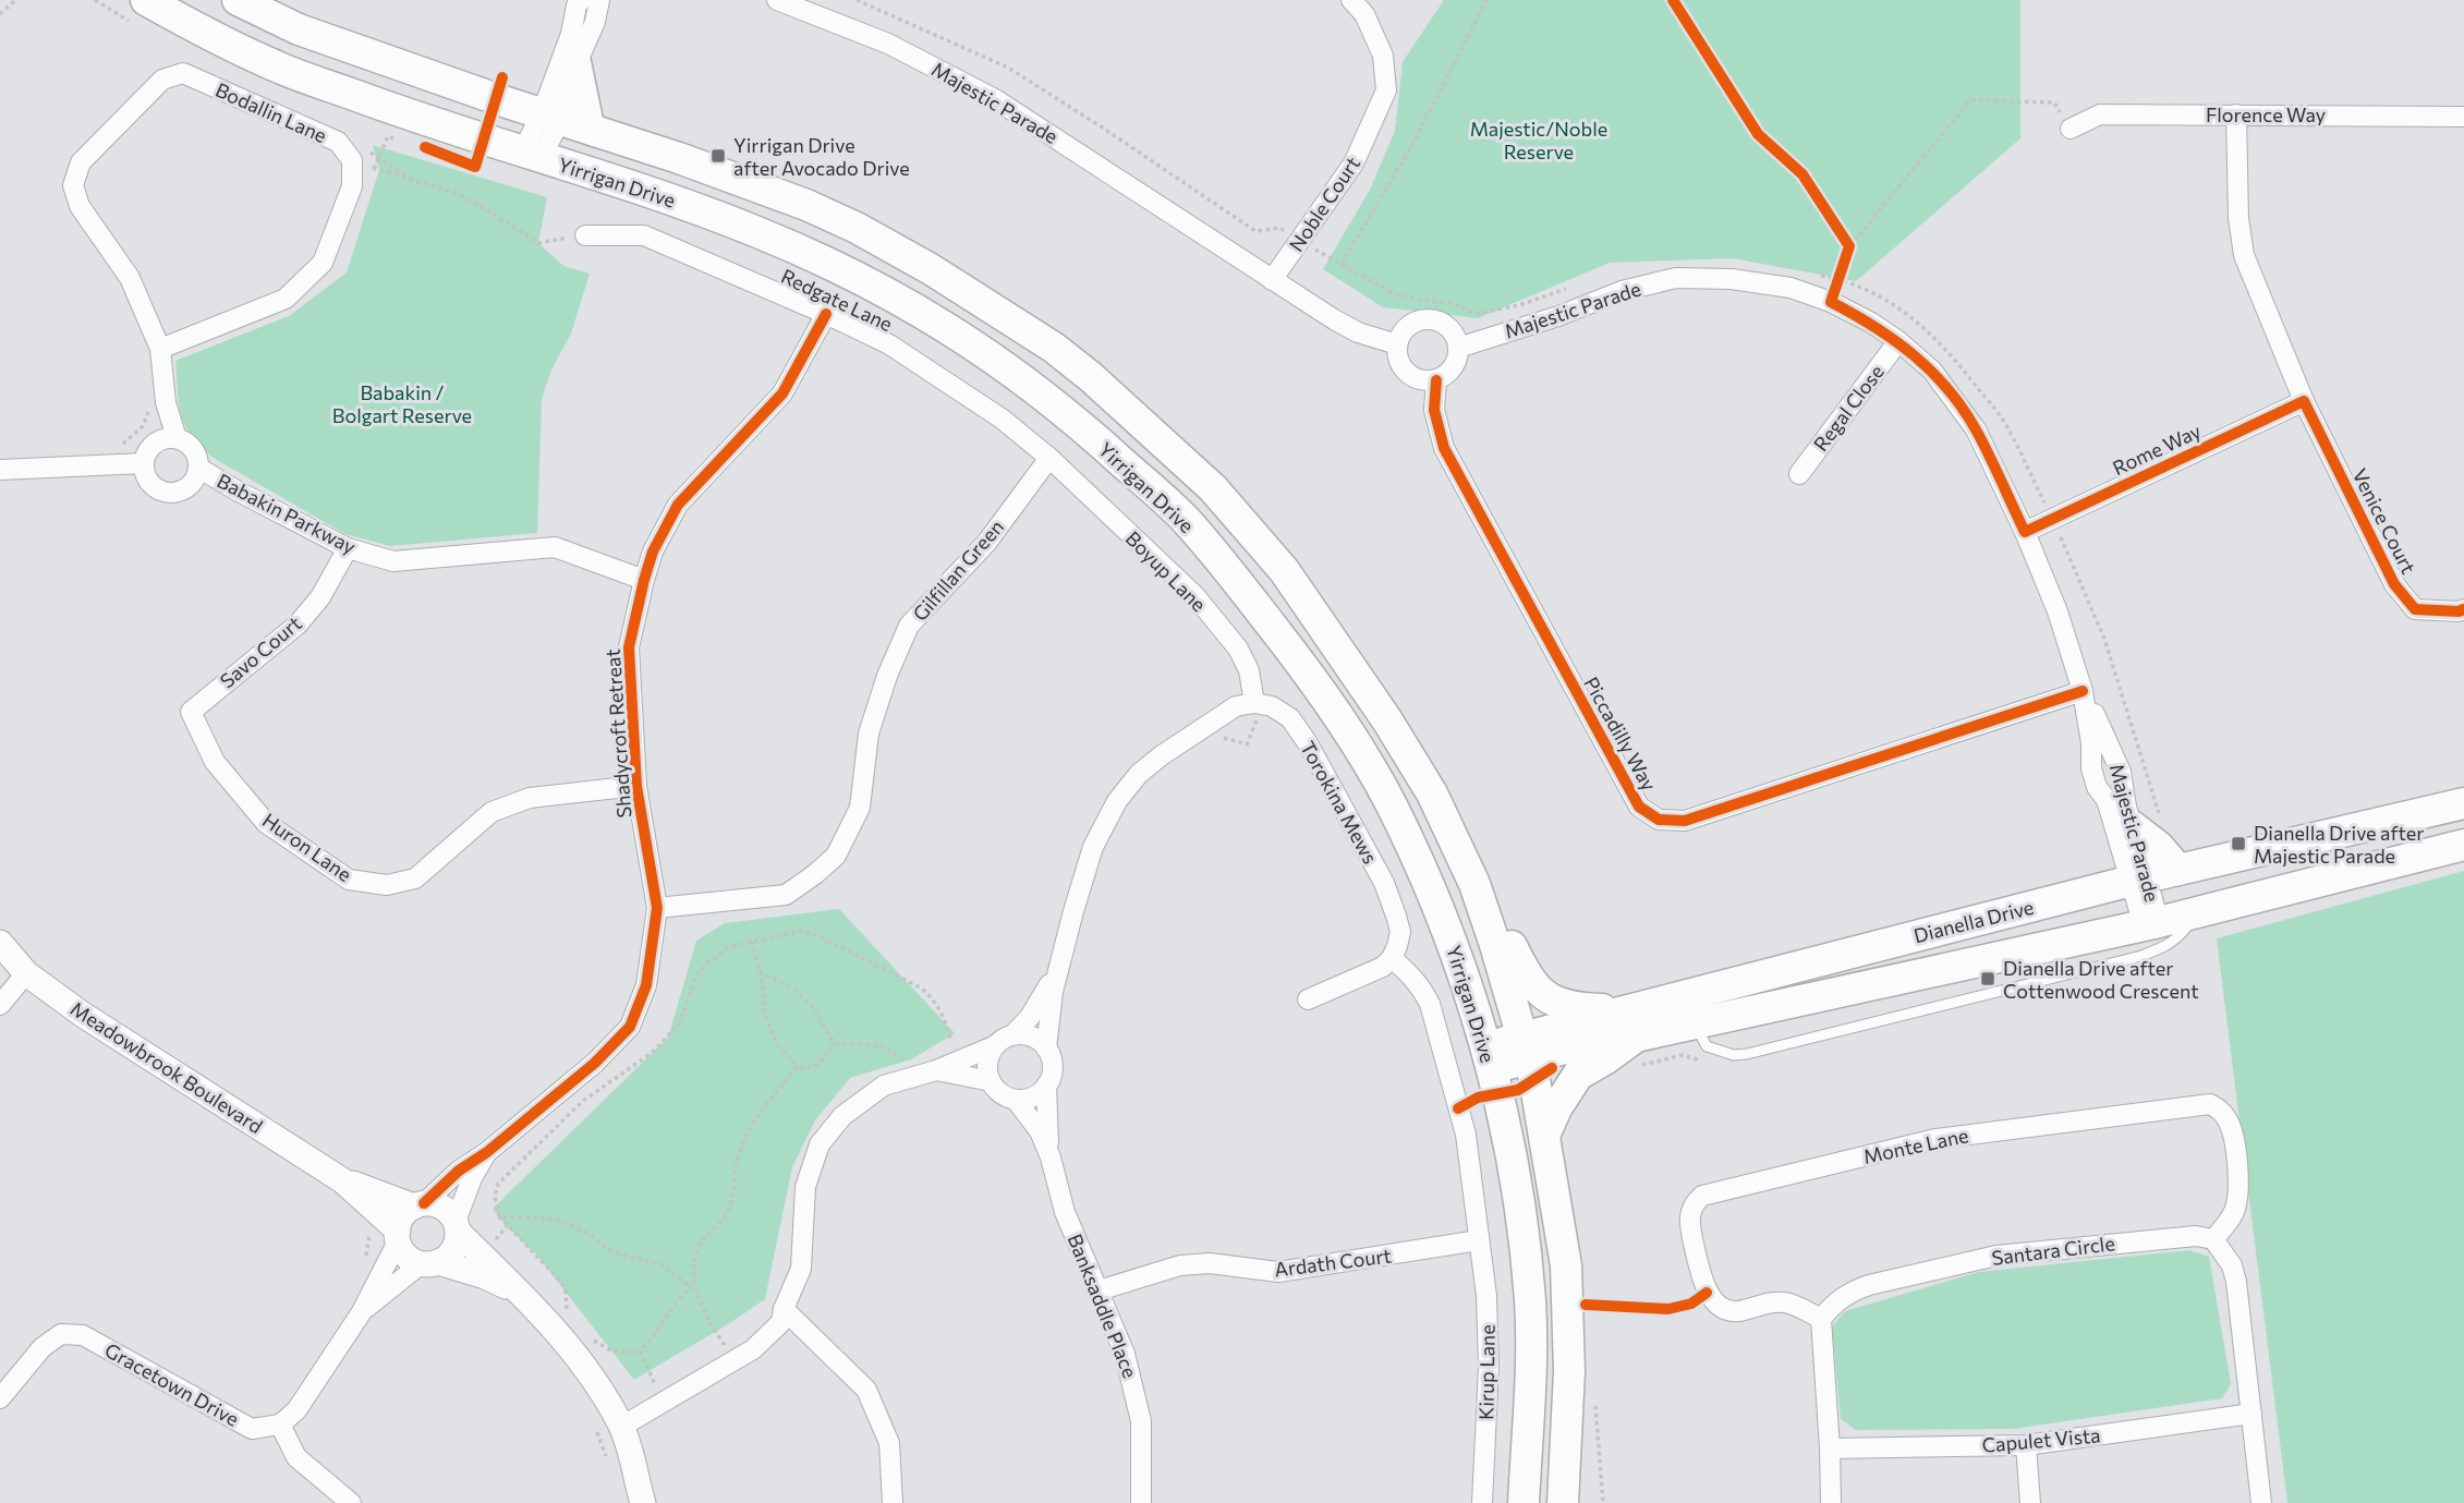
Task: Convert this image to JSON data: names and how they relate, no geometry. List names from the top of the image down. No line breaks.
{"streets":{"main road":["Yirrigan Drive","Dianella Drive"],"street":["Majestic Parade","Bodallin Lane","Florence Way","Noble Court","Redgate Lane","Regal Close","Rome Way","Babakin Parkway","Venice Court","Gilfillan Green","Boyup Lane","Savo Court","Shadycroft Retreat","Piccadilly Way","Torokina Mews","Huron Lane","Meadowbrook Boulevard","Monte Lane","Santara Circle","Ardath Court","Banksaddle Place","Kirup Lane","Gracetown Drive","Capulet Vista"]},"crossings":[["Majestic Parade","Noble Court"],["Majestic Parade","Regal Close"],["Majestic Parade","Rome Way"],["Majestic Parade","Piccadilly Way"],["Majestic Parade","Dianella Drive"],["Florence Way","Venice Court"],["Yirrigan Drive","Dianella Drive"],["Redgate Lane","Gilfillan Green"],["Redgate Lane","Boyup Lane"],["Redgate Lane","Shadycroft Retreat"],["Rome Way","Venice Court"],["Babakin Parkway","Savo Court"],["Babakin Parkway","Shadycroft Retreat"],["Gilfillan Green","Boyup Lane"],["Gilfillan Green","Shadycroft Retreat"],["Boyup Lane","Torokina Mews"],["Savo Court","Huron Lane"],["Shadycroft Retreat","Huron Lane"],["Shadycroft Retreat","Meadowbrook Boulevard"],["Torokina Mews","Kirup Lane"],["Monte Lane","Santara Circle"],["Ardath Court","Banksaddle Place"],["Ardath Court","Kirup Lane"]],"parks":["Majestic/Noble Reserve","Babakin / Bolgart Reserve"],"places":{"transit":["Yirrigan Drive after Avocado Drive","Dianella Drive after Majestic Parade","Dianella Drive after Cottenwood Crescent"]}}
